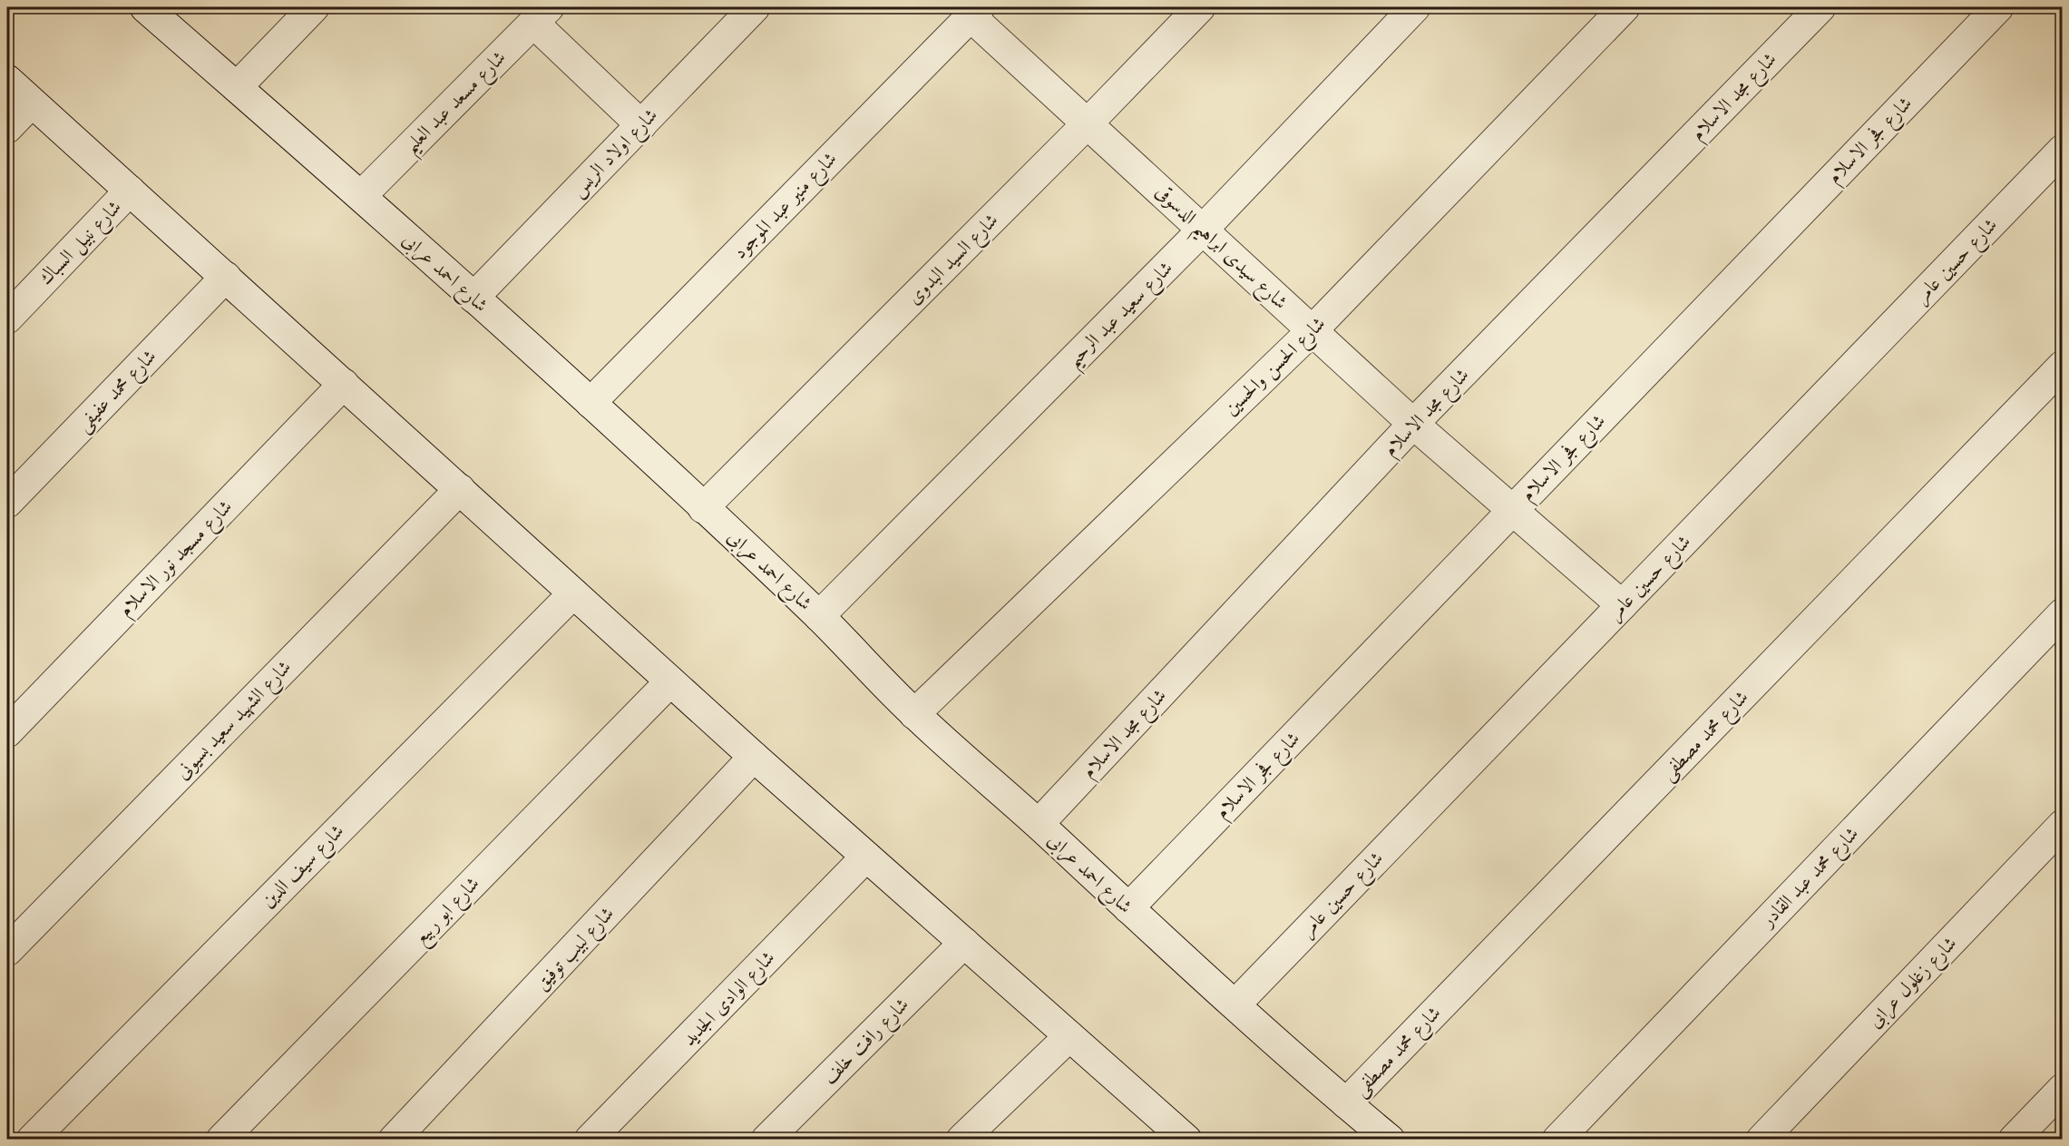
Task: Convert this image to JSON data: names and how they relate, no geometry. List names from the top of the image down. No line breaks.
{"streets":{"street":["شارع مجد الاسلام","شارع مسعد عبد العليم","شارع فجر الاسلام","شارع اولاد الريس","شارع منير عبد الموجود","شارع نبيل السباك","شارع سيدى ابراهيم الدسوقى","شارع السيد البدوى","شارع حسين عامر","شارع احمد عرابى","شارع سعيد عبد الرحيم","شارع الحسن والحسين","شارع محمد عفيفى","شارع مسجد نور الاسلام","شارع الشهيد سعيد بسيونى","شارع محمد مصطفى","شارع سيف الدين","شارع محمد عبد القادر","شارع ابو ربيع","شارع لبيب توفيق","شارع زغلول عرابى","شارع الوادى الجديد","شارع رافت خلف"]},"crossings":[["شارع مجد الاسلام","شارع سيدى ابراهيم الدسوقى"],["شارع مجد الاسلام","شارع احمد عرابى"],["شارع مسعد عبد العليم","شارع احمد عرابى"],["شارع فجر الاسلام","شارع سيدى ابراهيم الدسوقى"],["شارع فجر الاسلام","شارع احمد عرابى"],["شارع اولاد الريس","شارع احمد عرابى"],["شارع منير عبد الموجود","شارع سيدى ابراهيم الدسوقى"],["شارع منير عبد الموجود","شارع احمد عرابى"],["شارع سيدى ابراهيم الدسوقى","شارع السيد البدوى"],["شارع سيدى ابراهيم الدسوقى","شارع حسين عامر"],["شارع سيدى ابراهيم الدسوقى","شارع سعيد عبد الرحيم"],["شارع سيدى ابراهيم الدسوقى","شارع الحسن والحسين"],["شارع السيد البدوى","شارع احمد عرابى"],["شارع حسين عامر","شارع احمد عرابى"],["شارع احمد عرابى","شارع سعيد عبد الرحيم"],["شارع احمد عرابى","شارع الحسن والحسين"],["شارع احمد عرابى","شارع محمد مصطفى"]]}
